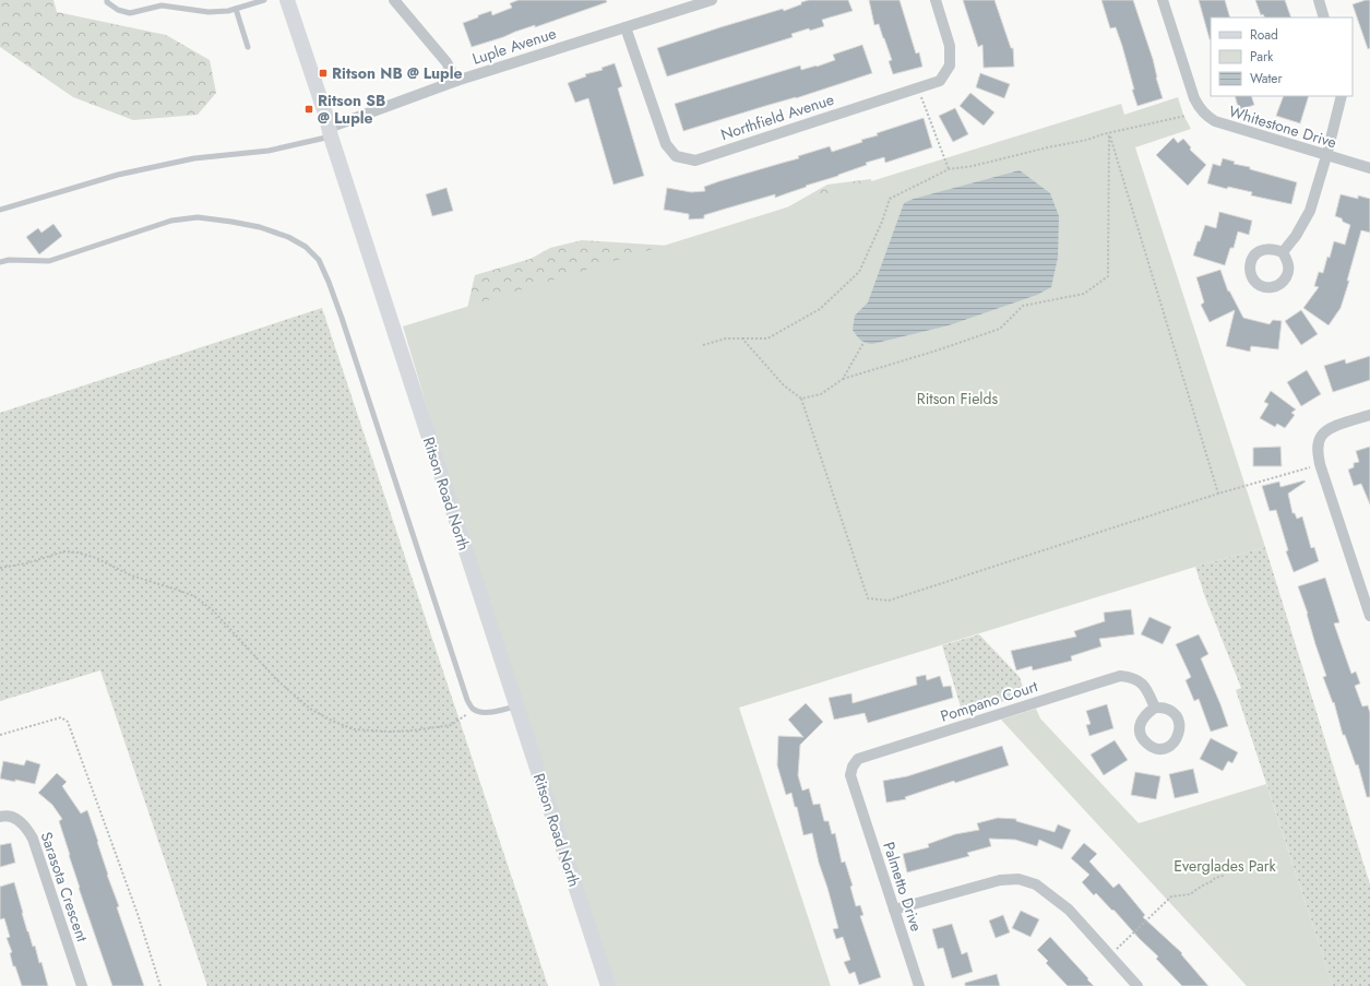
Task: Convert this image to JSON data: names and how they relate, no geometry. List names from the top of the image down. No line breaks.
{"streets":{"main road":["Ritson Road North"],"street":["Luple Avenue","Northfield Avenue","Whitestone Drive","Pompano Court","Sarasota Crescent","Palmetto Drive"]},"crossings":[["Luple Avenue","Northfield Avenue"],["Luple Avenue","Ritson Road North"],["Pompano Court","Palmetto Drive"]],"parks":["Ritson Fields","Everglades Park"],"places":{"transit":["Ritson NB @ Luple","Ritson SB @ Luple"]},"legend":["Road","Park","Water"]}
